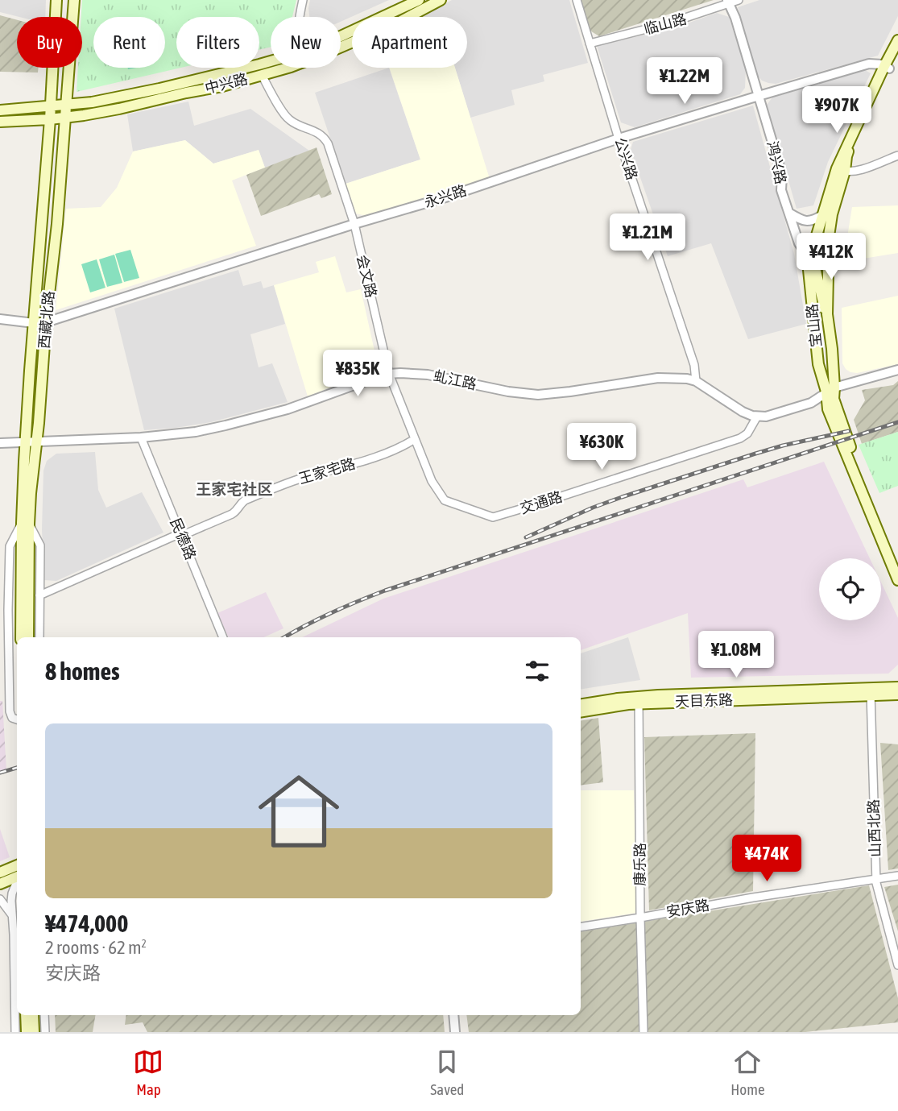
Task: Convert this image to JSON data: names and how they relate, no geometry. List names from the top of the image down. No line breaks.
{"streets":{"main road":["中兴路","西藏北路","宝山路","天目东路"],"street":["临山路","公兴路","鸿兴路","永兴路","会文路","虬江路","王家宅路","交通路","民德路","山西北路","康乐路","安庆路"]},"crossings":[["临山路","公兴路"],["临山路","鸿兴路"],["中兴路","会文路"],["中兴路","西藏北路"],["公兴路","永兴路"],["公兴路","虬江路"],["鸿兴路","永兴路"],["鸿兴路","宝山路"],["永兴路","会文路"],["永兴路","西藏北路"],["永兴路","宝山路"],["会文路","虬江路"],["会文路","王家宅路"],["会文路","交通路"],["西藏北路","虬江路"],["虬江路","交通路"],["虬江路","民德路"],["王家宅路","民德路"],["天目东路","山西北路"],["天目东路","康乐路"],["山西北路","安庆路"],["康乐路","安庆路"]],"districts":["王家宅社区"],"page":{"chip":["Buy","Rent","Filters","New","Apartment"],"price":["¥1.22M","¥907K","¥1.21M","¥412K","¥835K","¥630K","¥1.08M","¥474K"],"heading":"8 homes","list":[{"name":"¥474,000","note":"2 rooms · 62 m² · 安庆路"}],"tabs":["Map","Saved","Home"]}}
